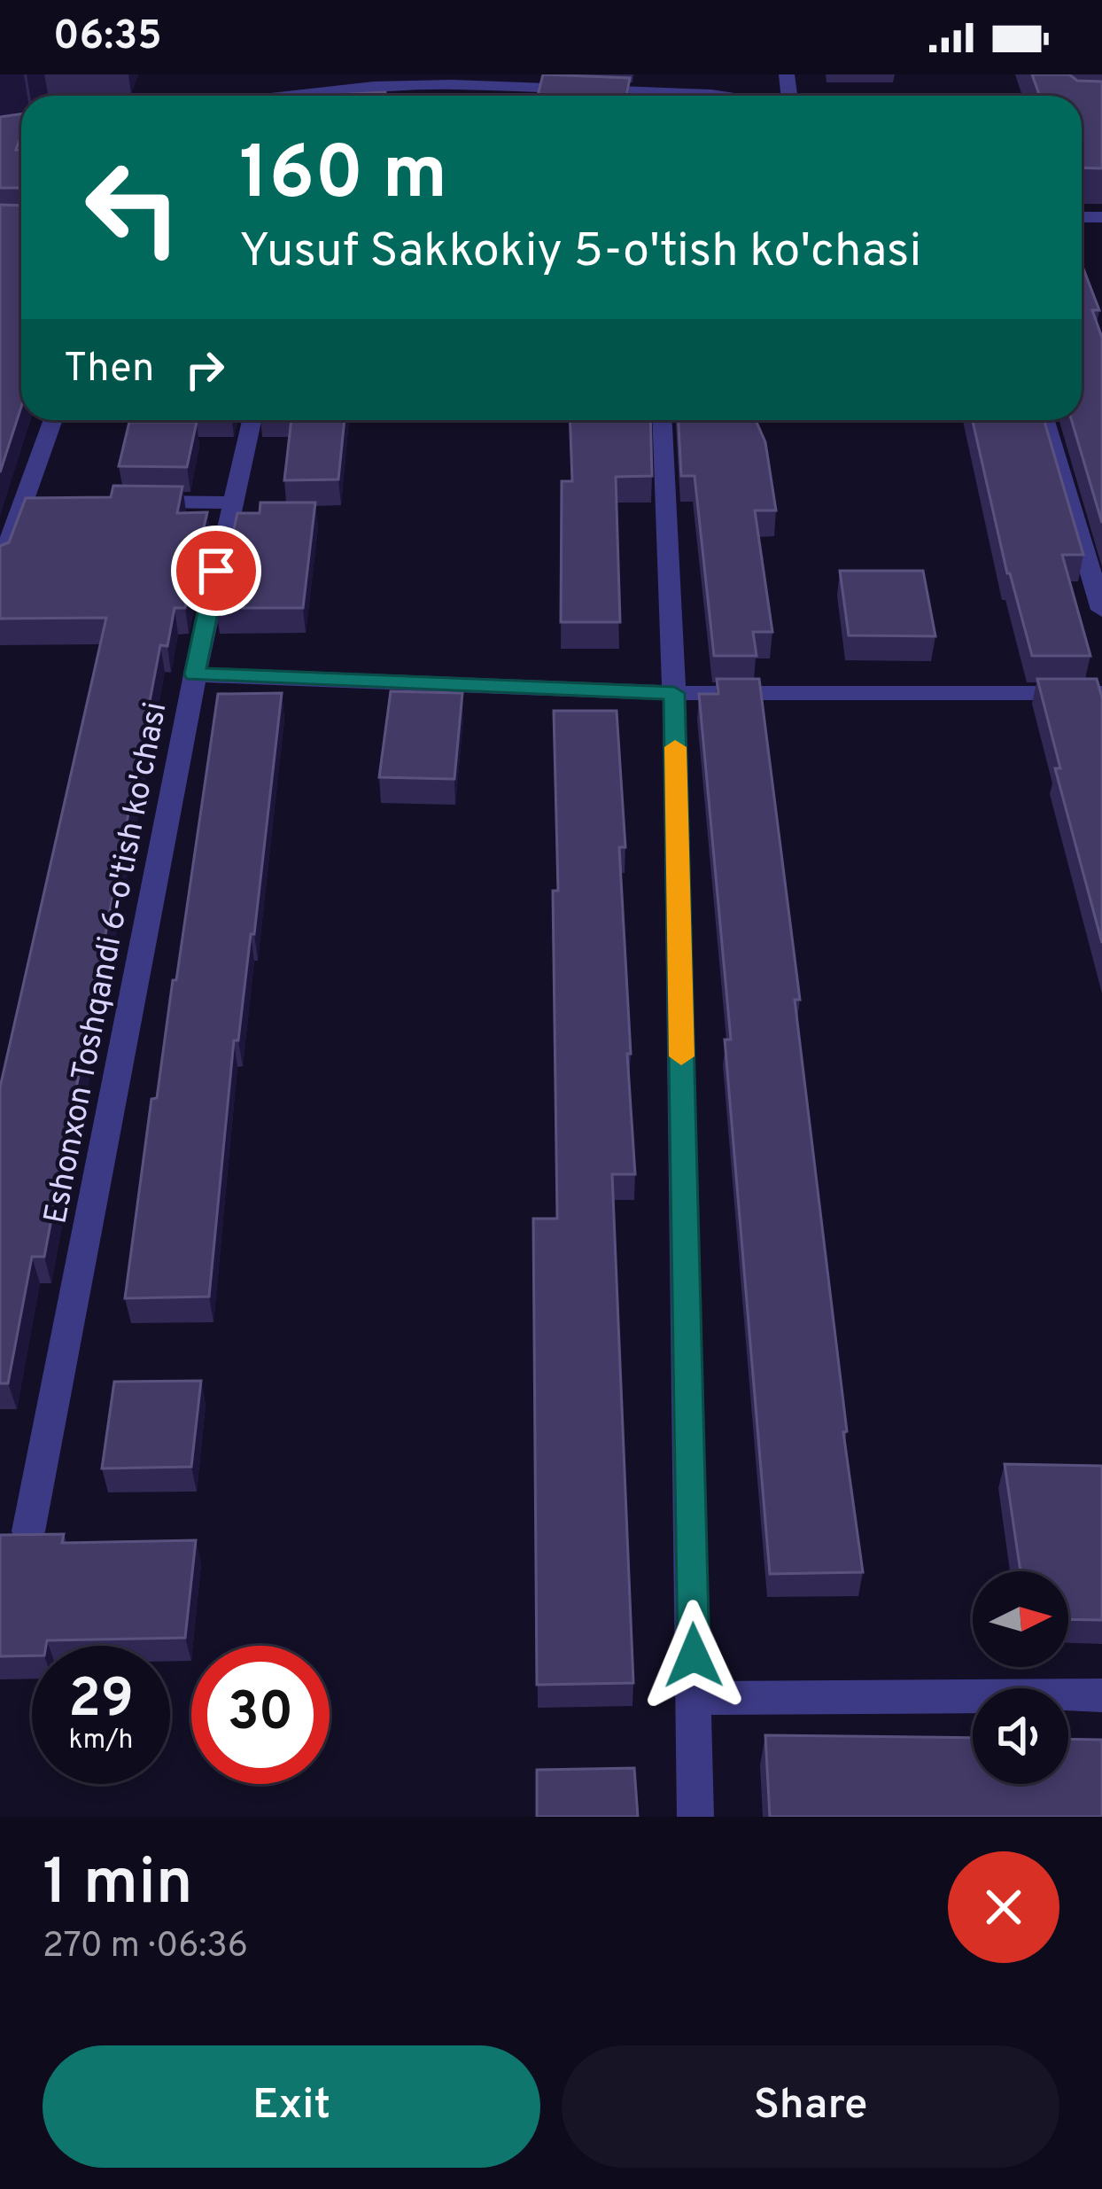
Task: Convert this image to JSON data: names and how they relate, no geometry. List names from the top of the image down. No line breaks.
{"streets":{"street":["Eshonxon Toshqandi 6-o'tish ko'chasi"]},"north":"right","page":{"status":"06:35","turn":["160 m","Yusuf Sakkokiy 5-o'tish ko'chasi"],"then":"Then","speed":"29 km/h","limit":"30","heading":["1 min","270 m · 06:36"],"buttons":["Exit","Share"]}}
